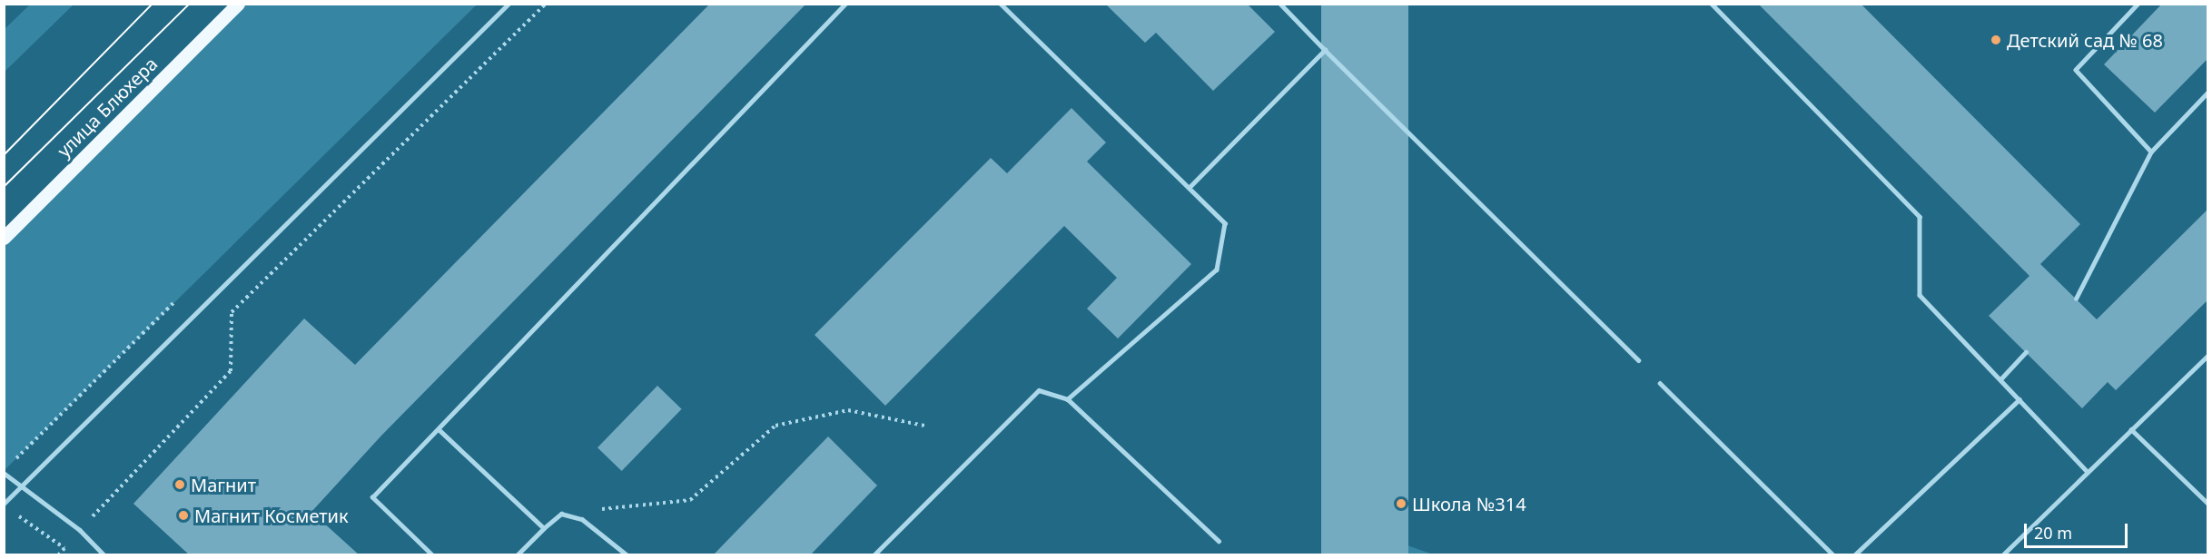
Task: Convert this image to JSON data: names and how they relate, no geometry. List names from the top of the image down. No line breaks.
{"streets":{"main road":["улица Блюхера"]},"places":["Детский сад № 68","Магнит","Школа №314","Магнит Косметик"],"scale_bar":"20 m"}
